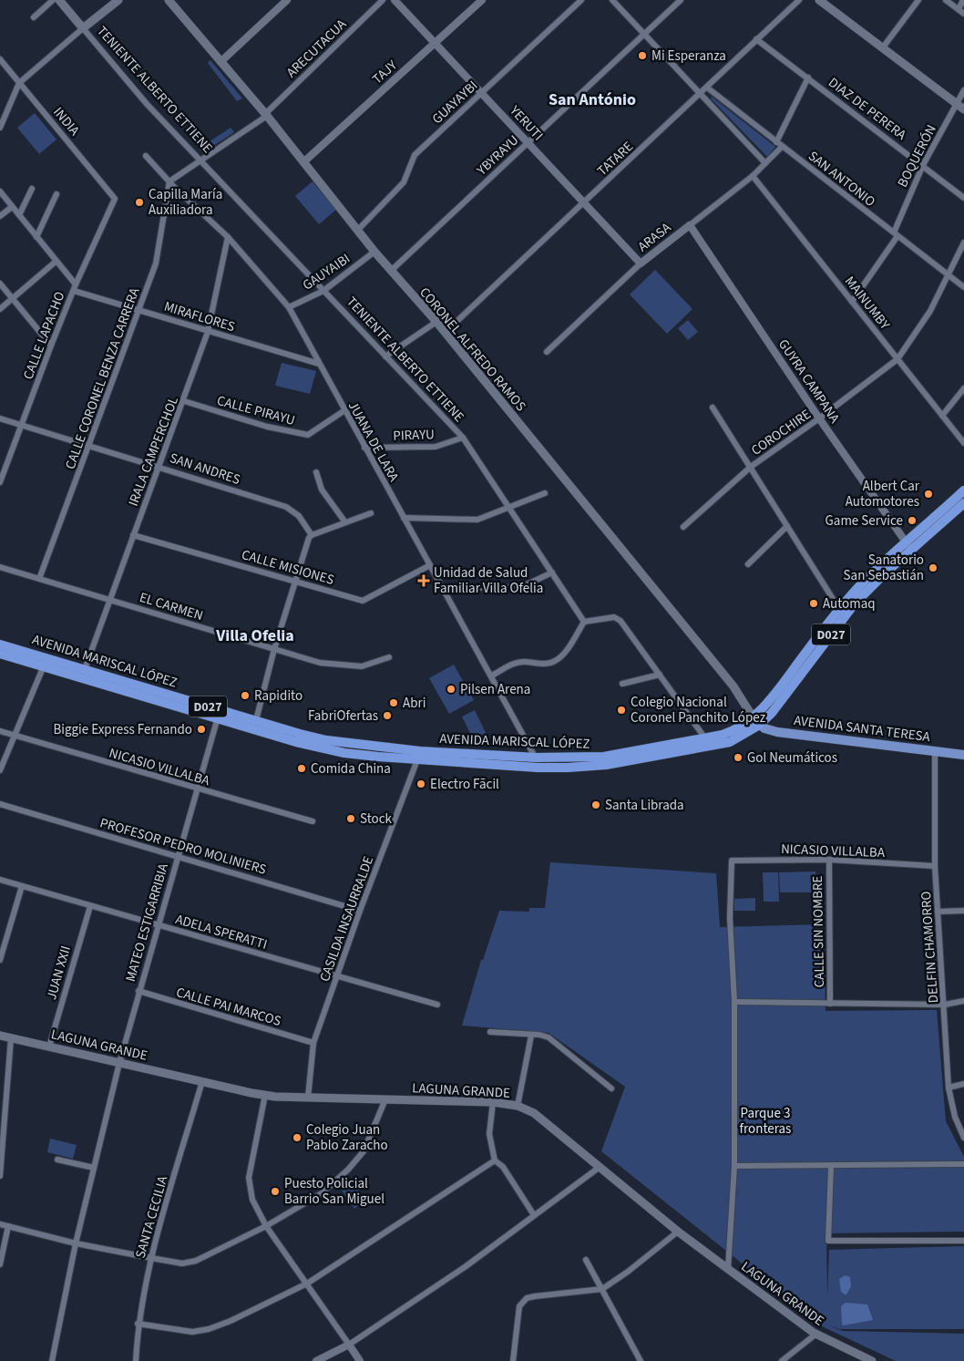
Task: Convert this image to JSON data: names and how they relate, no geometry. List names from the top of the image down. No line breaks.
{"streets":{"highway":["D027","AVENIDA MARISCAL LÓPEZ"],"main road":["TENIENTE ALBERTO ETTIENE","CORONEL ALFREDO RAMOS","AVENIDA SANTA TERESA","LAGUNA GRANDE"],"street":["ARECUTACUA","TAJY","GUAYAYBI","DIAZ DE PERERA","INDIA","YERUTI","YBYRAYU","BOQUERÓN","TATARE","SAN ANTONIO","ARASA","GAUYAIBI","MAINUMBY","MIRAFLORES","CALLE LAPACHO","CALLE CORONEL BENZA CARRERA","GUYRA CAMPANA","CALLE PIRAYU","COROCHIRE","PIRAYU","JUANA DE LARA","IRALA CAMPERCHOL","SAN ANDRES","CALLE MISIONES","EL CARMEN","NICASIO VILLALBA","PROFESOR PEDRO MOLINIERS","CASILDA INSAURRALDE","MATEO ESTIGARRIBIA","ADELA SPERATTI","CALLE SIN NOMBRE","DELFIN CHAMORRO","JUAN XXII","CALLE PAI MARCOS","SANTA CECILIA"]},"crossings":[["ARECUTACUA","TENIENTE ALBERTO ETTIENE"],["ARECUTACUA","CORONEL ALFREDO RAMOS"],["ARECUTACUA","CALLE CORONEL BENZA CARRERA"],["ARECUTACUA","JUANA DE LARA"],["TAJY","YERUTI"],["TAJY","CORONEL ALFREDO RAMOS"],["TENIENTE ALBERTO ETTIENE","GAUYAIBI"],["TENIENTE ALBERTO ETTIENE","PIRAYU"],["GUAYAYBI","YERUTI"],["GUAYAYBI","CORONEL ALFREDO RAMOS"],["DIAZ DE PERERA","BOQUERÓN"],["DIAZ DE PERERA","TATARE"],["DIAZ DE PERERA","ARASA"],["INDIA","CALLE LAPACHO"],["YERUTI","YBYRAYU"],["YERUTI","TATARE"],["YERUTI","ARASA"],["YBYRAYU","CORONEL ALFREDO RAMOS"],["BOQUERÓN","SAN ANTONIO"],["BOQUERÓN","MAINUMBY"],["TATARE","SAN ANTONIO"],["TATARE","CORONEL ALFREDO RAMOS"],["SAN ANTONIO","ARASA"],["SAN ANTONIO","COROCHIRE"],["ARASA","MAINUMBY"],["ARASA","GUYRA CAMPANA"],["GAUYAIBI","CORONEL ALFREDO RAMOS"],["GAUYAIBI","JUANA DE LARA"],["MAINUMBY","COROCHIRE"],["MIRAFLORES","CALLE LAPACHO"],["MIRAFLORES","CALLE CORONEL BENZA CARRERA"],["MIRAFLORES","JUANA DE LARA"],["MIRAFLORES","IRALA CAMPERCHOL"],["CALLE LAPACHO","SAN ANDRES"],["CORONEL ALFREDO RAMOS","AVENIDA MARISCAL LÓPEZ"],["CORONEL ALFREDO RAMOS","AVENIDA SANTA TERESA"],["CALLE CORONEL BENZA CARRERA","JUANA DE LARA"],["CALLE CORONEL BENZA CARRERA","SAN ANDRES"],["CALLE CORONEL BENZA CARRERA","EL CARMEN"],["GUYRA CAMPANA","COROCHIRE"],["GUYRA CAMPANA","AVENIDA MARISCAL LÓPEZ"],["CALLE PIRAYU","JUANA DE LARA"],["CALLE PIRAYU","IRALA CAMPERCHOL"],["PIRAYU","JUANA DE LARA"],["JUANA DE LARA","IRALA CAMPERCHOL"],["JUANA DE LARA","CALLE MISIONES"],["JUANA DE LARA","AVENIDA MARISCAL LÓPEZ"],["IRALA CAMPERCHOL","SAN ANDRES"],["IRALA CAMPERCHOL","CALLE MISIONES"],["IRALA CAMPERCHOL","EL CARMEN"],["IRALA CAMPERCHOL","AVENIDA MARISCAL LÓPEZ"],["AVENIDA MARISCAL LÓPEZ","AVENIDA SANTA TERESA"],["AVENIDA MARISCAL LÓPEZ","CASILDA INSAURRALDE"],["AVENIDA MARISCAL LÓPEZ","MATEO ESTIGARRIBIA"],["AVENIDA SANTA TERESA","DELFIN CHAMORRO"],["NICASIO VILLALBA","MATEO ESTIGARRIBIA"],["NICASIO VILLALBA","CALLE SIN NOMBRE"],["NICASIO VILLALBA","DELFIN CHAMORRO"],["PROFESOR PEDRO MOLINIERS","CASILDA INSAURRALDE"],["PROFESOR PEDRO MOLINIERS","MATEO ESTIGARRIBIA"],["CASILDA INSAURRALDE","ADELA SPERATTI"],["CASILDA INSAURRALDE","CALLE PAI MARCOS"],["CASILDA INSAURRALDE","LAGUNA GRANDE"],["MATEO ESTIGARRIBIA","ADELA SPERATTI"],["MATEO ESTIGARRIBIA","CALLE PAI MARCOS"],["MATEO ESTIGARRIBIA","LAGUNA GRANDE"],["ADELA SPERATTI","JUAN XXII"],["JUAN XXII","LAGUNA GRANDE"],["LAGUNA GRANDE","SANTA CECILIA"]],"districts":["San António","Villa Ofelia"],"parks":["Parque 3 fronteras"],"places":{"other":["Mi Esperanza","Capilla María Auxiliadora","Albert Car Automotores","Game Service","Sanatorio San Sebastián","Automaq","Pilsen Arena","Rapidito","Abri","Colegio Nacional Coronel Panchito López","FabriOfertas","Biggie Express Fernando","Gol Neumáticos","Comida China","Electro Fãcil","Santa Librada","Stock","Colegio Juan Pablo Zaracho","Puesto Policial Barrio San Miguel"],"health":["Unidad de Salud Familiar Villa Ofelia"]}}
